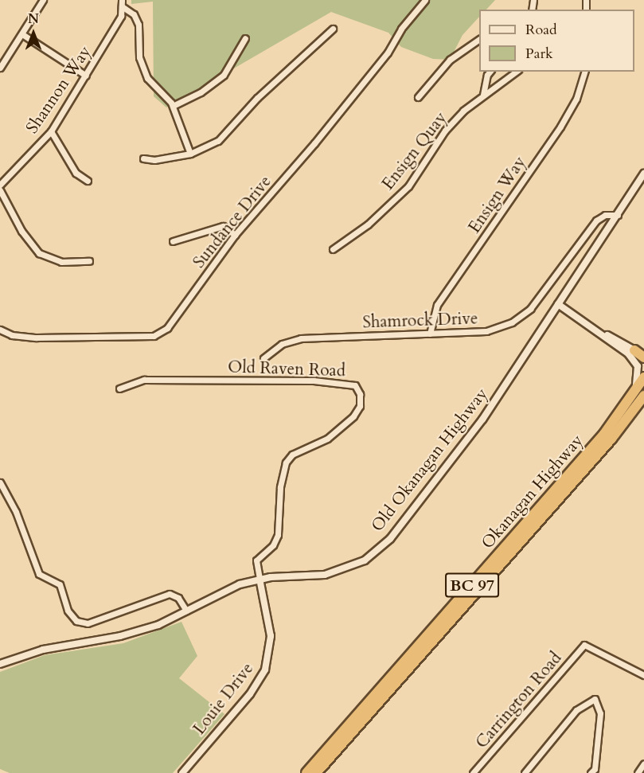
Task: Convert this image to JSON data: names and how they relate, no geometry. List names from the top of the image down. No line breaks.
{"streets":{"highway":["Okanagan Highway","BC 97"],"street":["Shannon Way","Ensign Quay","Ensign Way","Sundance Drive","Shamrock Drive","Old Raven Road","Old Okanagan Highway","Louie Drive","Carrington Road"]},"crossings":[["Ensign Way","Shamrock Drive"],["Shamrock Drive","Old Okanagan Highway"],["Old Raven Road","Old Okanagan Highway"],["Old Raven Road","Louie Drive"],["Old Okanagan Highway","Louie Drive"]],"legend":["Road","Park"],"north":"top"}
